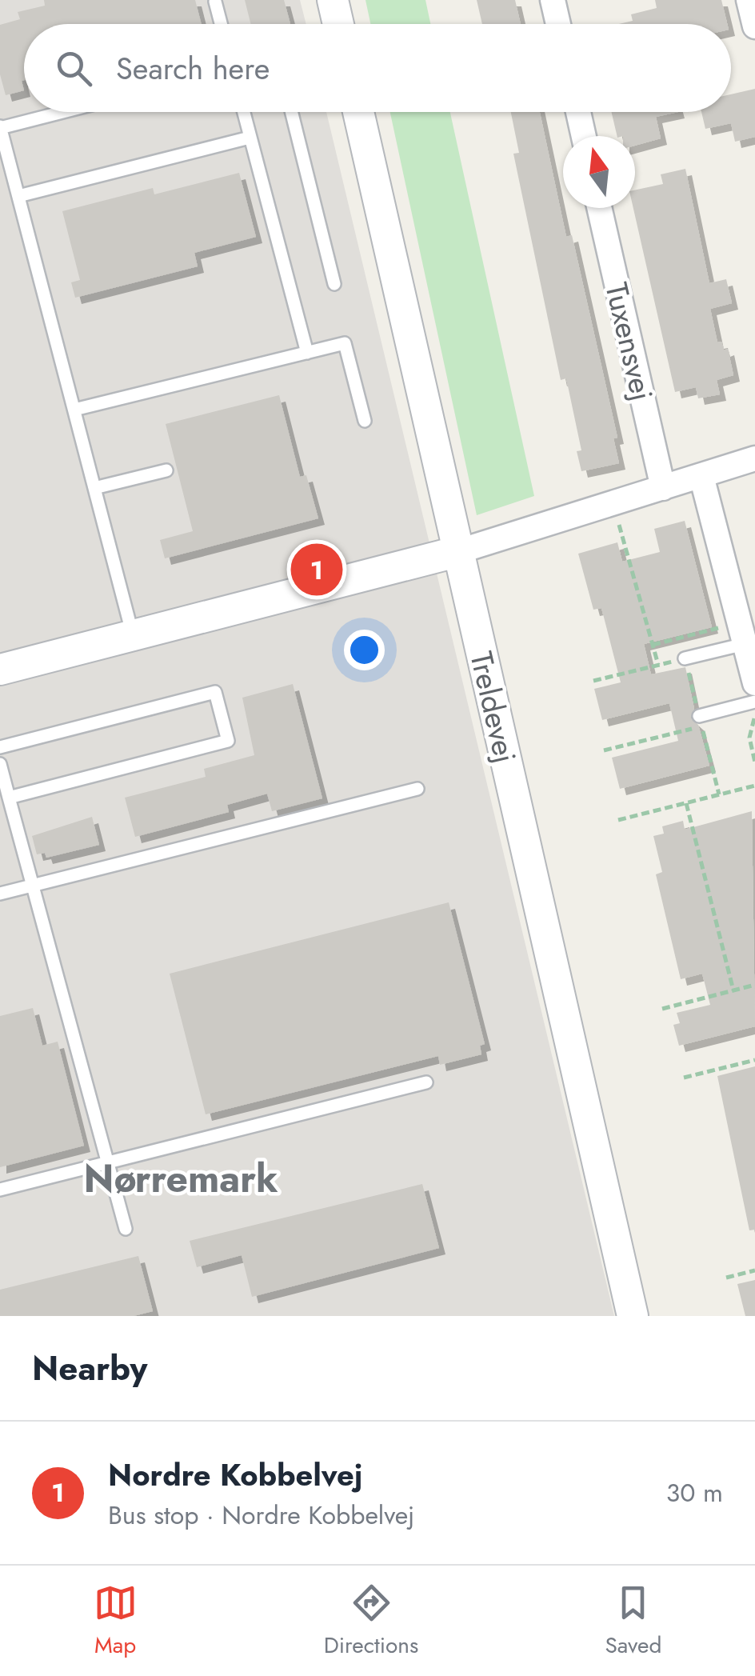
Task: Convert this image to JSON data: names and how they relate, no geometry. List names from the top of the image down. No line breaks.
{"streets":{"street":["Tuxensvej","Treldevej"]},"districts":["Nørremark"],"north":"top","page":{"search":"Search here","pins":"1","heading":"Nearby","list":[{"mark":"1","name":"Nordre Kobbelvej","note":"Bus stop · Nordre Kobbelvej","value":"30 m"}],"nav":["Map","Directions","Saved"]}}
